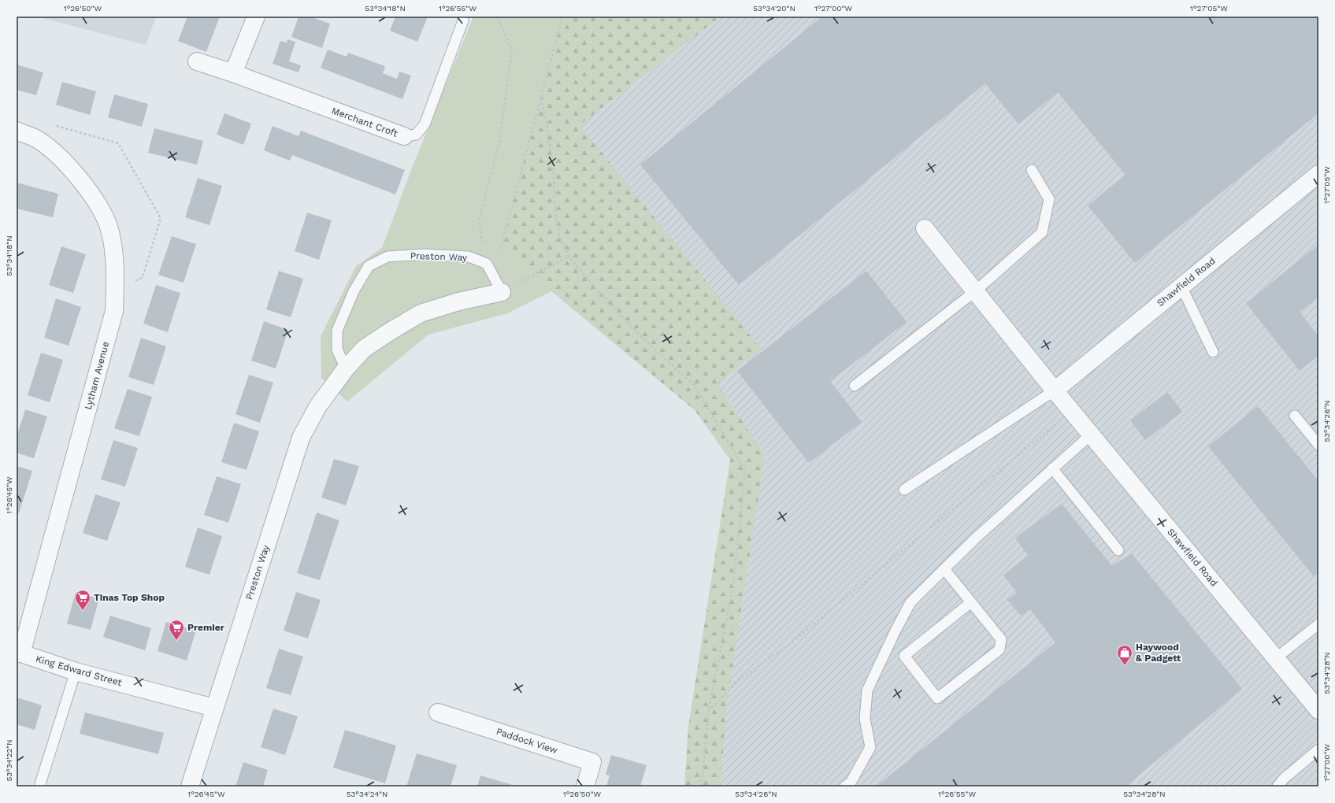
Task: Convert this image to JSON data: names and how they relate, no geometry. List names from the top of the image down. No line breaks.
{"streets":{"street":["Merchant Croft","Preston Way","Shawfield Road","Lytham Avenue","King Edward Street","Paddock View"]},"crossings":[["Preston Way","King Edward Street"],["Lytham Avenue","King Edward Street"]],"places":{"supermarket":["Tinas Top Shop","Premier"],"shop":["Haywood & Padgett"]},"coordinates":["1°26'50\"W","53°34'18\"N","1°26'55\"W","53°34'20\"N","1°27'00\"W","1°27'05\"W","53°34'26\"N","1°26'45\"W","53°34'28\"N","53°34'22\"N","53°34'24\"N"]}
